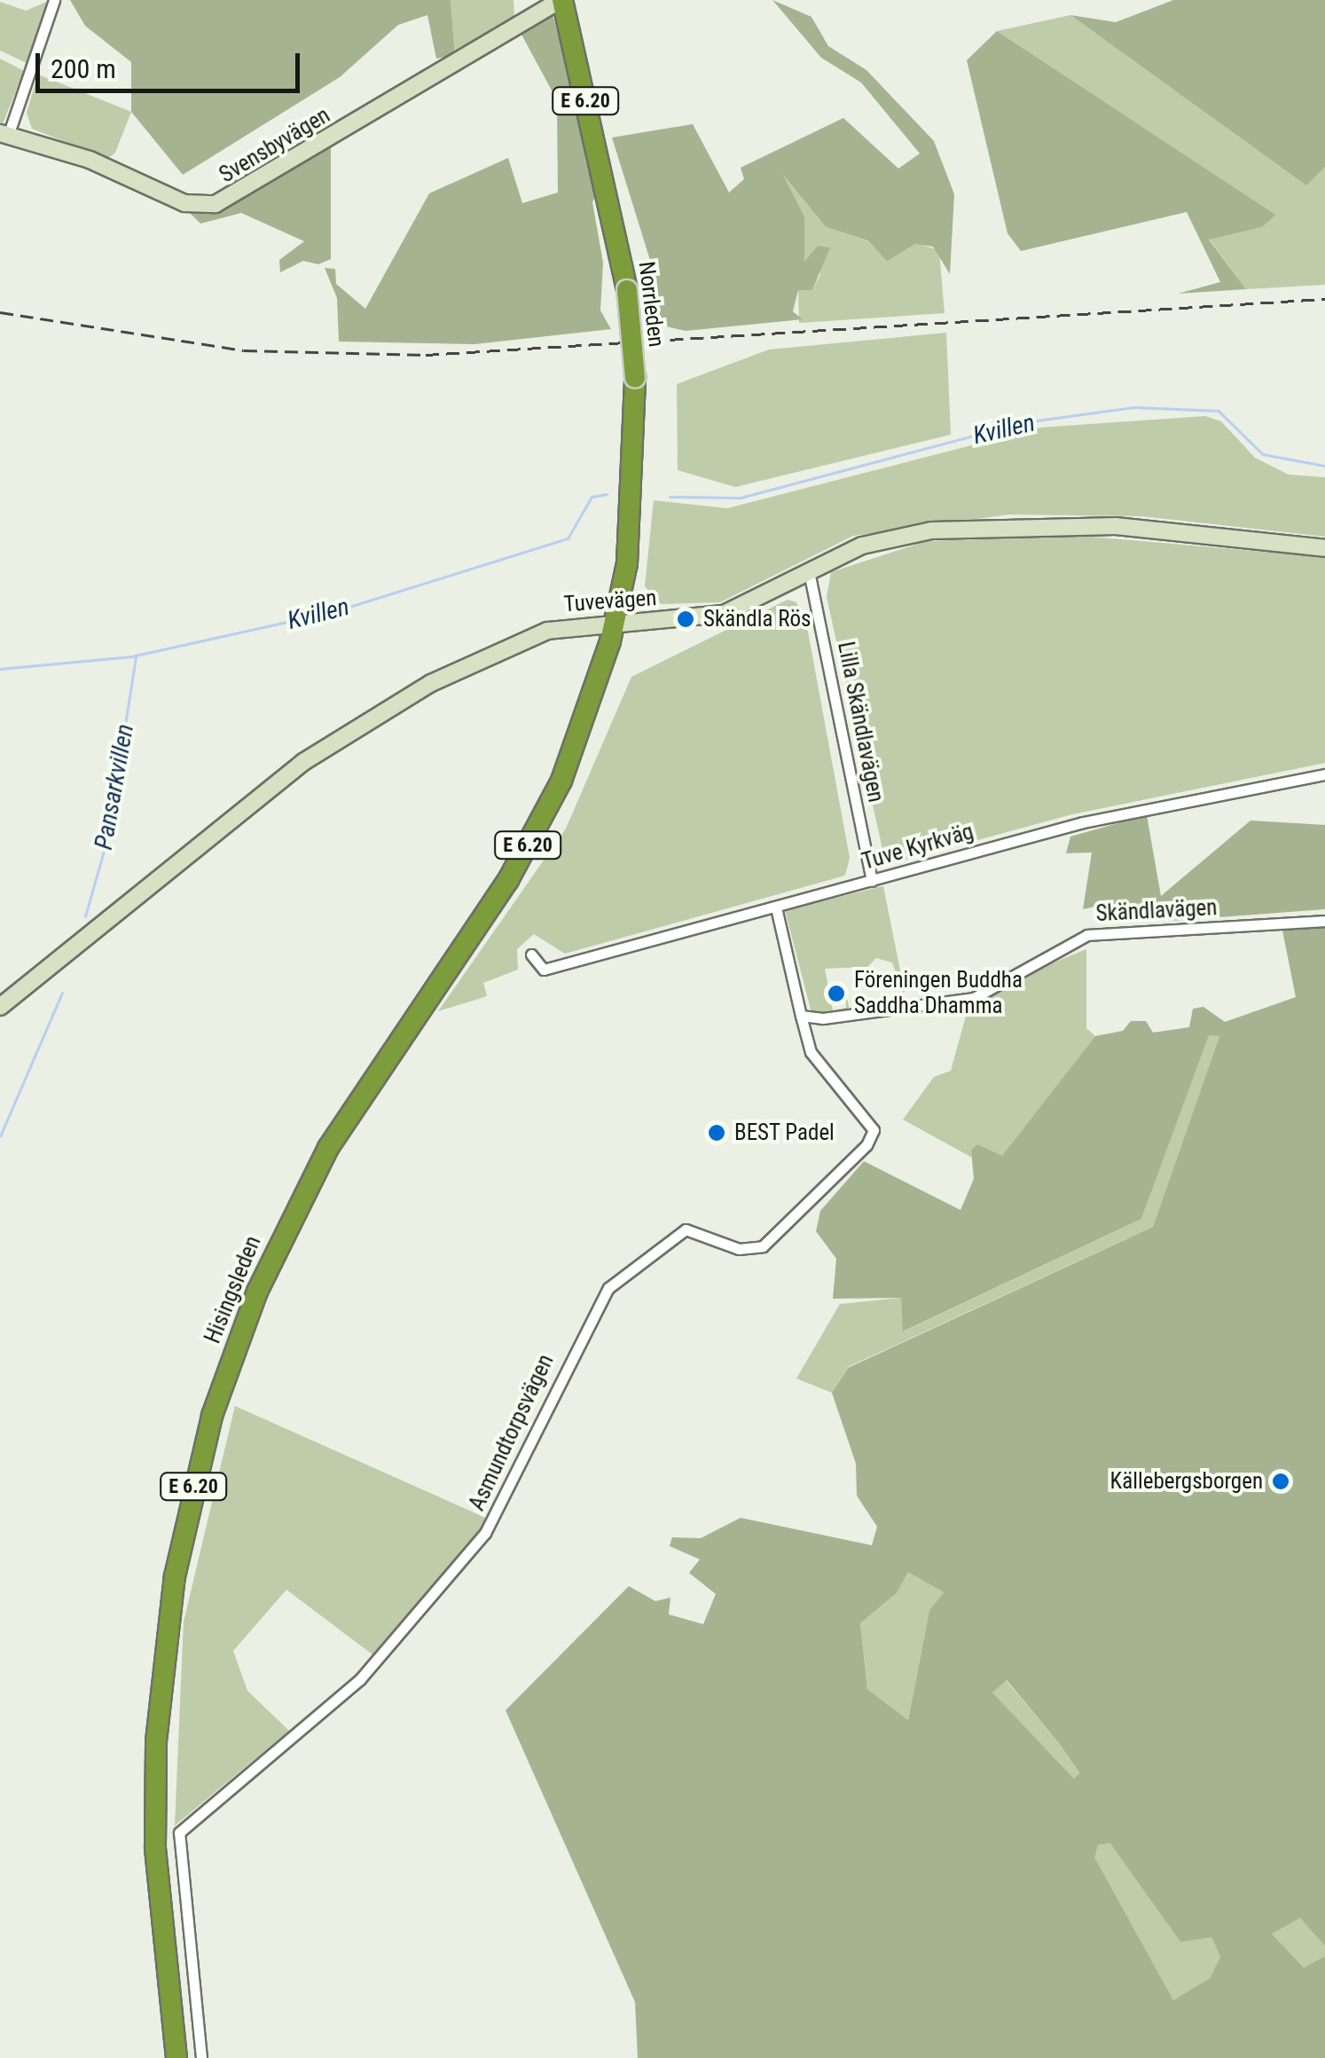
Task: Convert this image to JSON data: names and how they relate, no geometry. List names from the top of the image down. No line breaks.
{"streets":{"highway":["E 6.20","Norrleden","Hisingsleden"],"main road":["Svensbyvägen","Tuvevägen"],"street":["Lilla Skändlavägen","Tuve Kyrkväg","Skändlavägen","Asmundtorpsvägen"]},"crossings":[["Svensbyvägen","Norrleden"],["Norrleden","Tuvevägen"],["Norrleden","Hisingsleden"],["Tuvevägen","Lilla Skändlavägen"],["Tuvevägen","Hisingsleden"],["Lilla Skändlavägen","Tuve Kyrkväg"],["Skändlavägen","Asmundtorpsvägen"]],"water":["Kvillen","Pansarkvillen"],"places":["Skändla Rös","Föreningen Buddha Saddha Dhamma","BEST Padel","Källebergsborgen"],"scale_bar":"200 m"}
